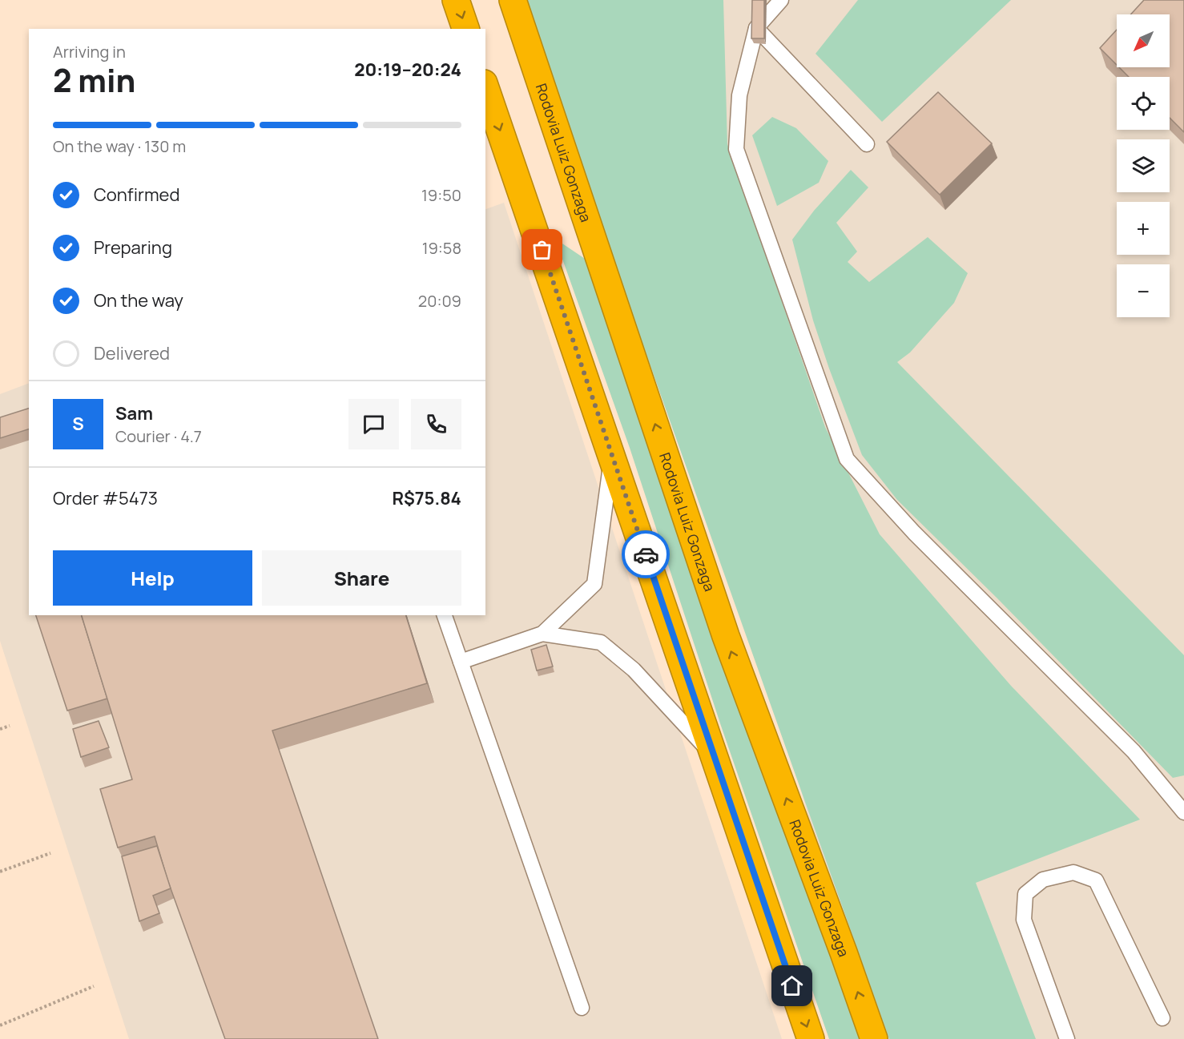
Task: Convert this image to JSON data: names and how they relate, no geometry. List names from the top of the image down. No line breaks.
{"streets":{"highway":["Rodovia Luiz Gonzaga"]},"north":"bottom left","page":{"map_buttons":["+","−"],"heading":["2 min","Arriving in","20:19–20:24"],"panel":["Sam","Courier · 4.7","Order #5473","R$75.84"],"bar":"On the way · 130 m","list":[["Confirmed","19:50"],["Preparing","19:58"],["On the way","20:09"],"Delivered"],"round":"S","buttons":["Help","Share"]}}
